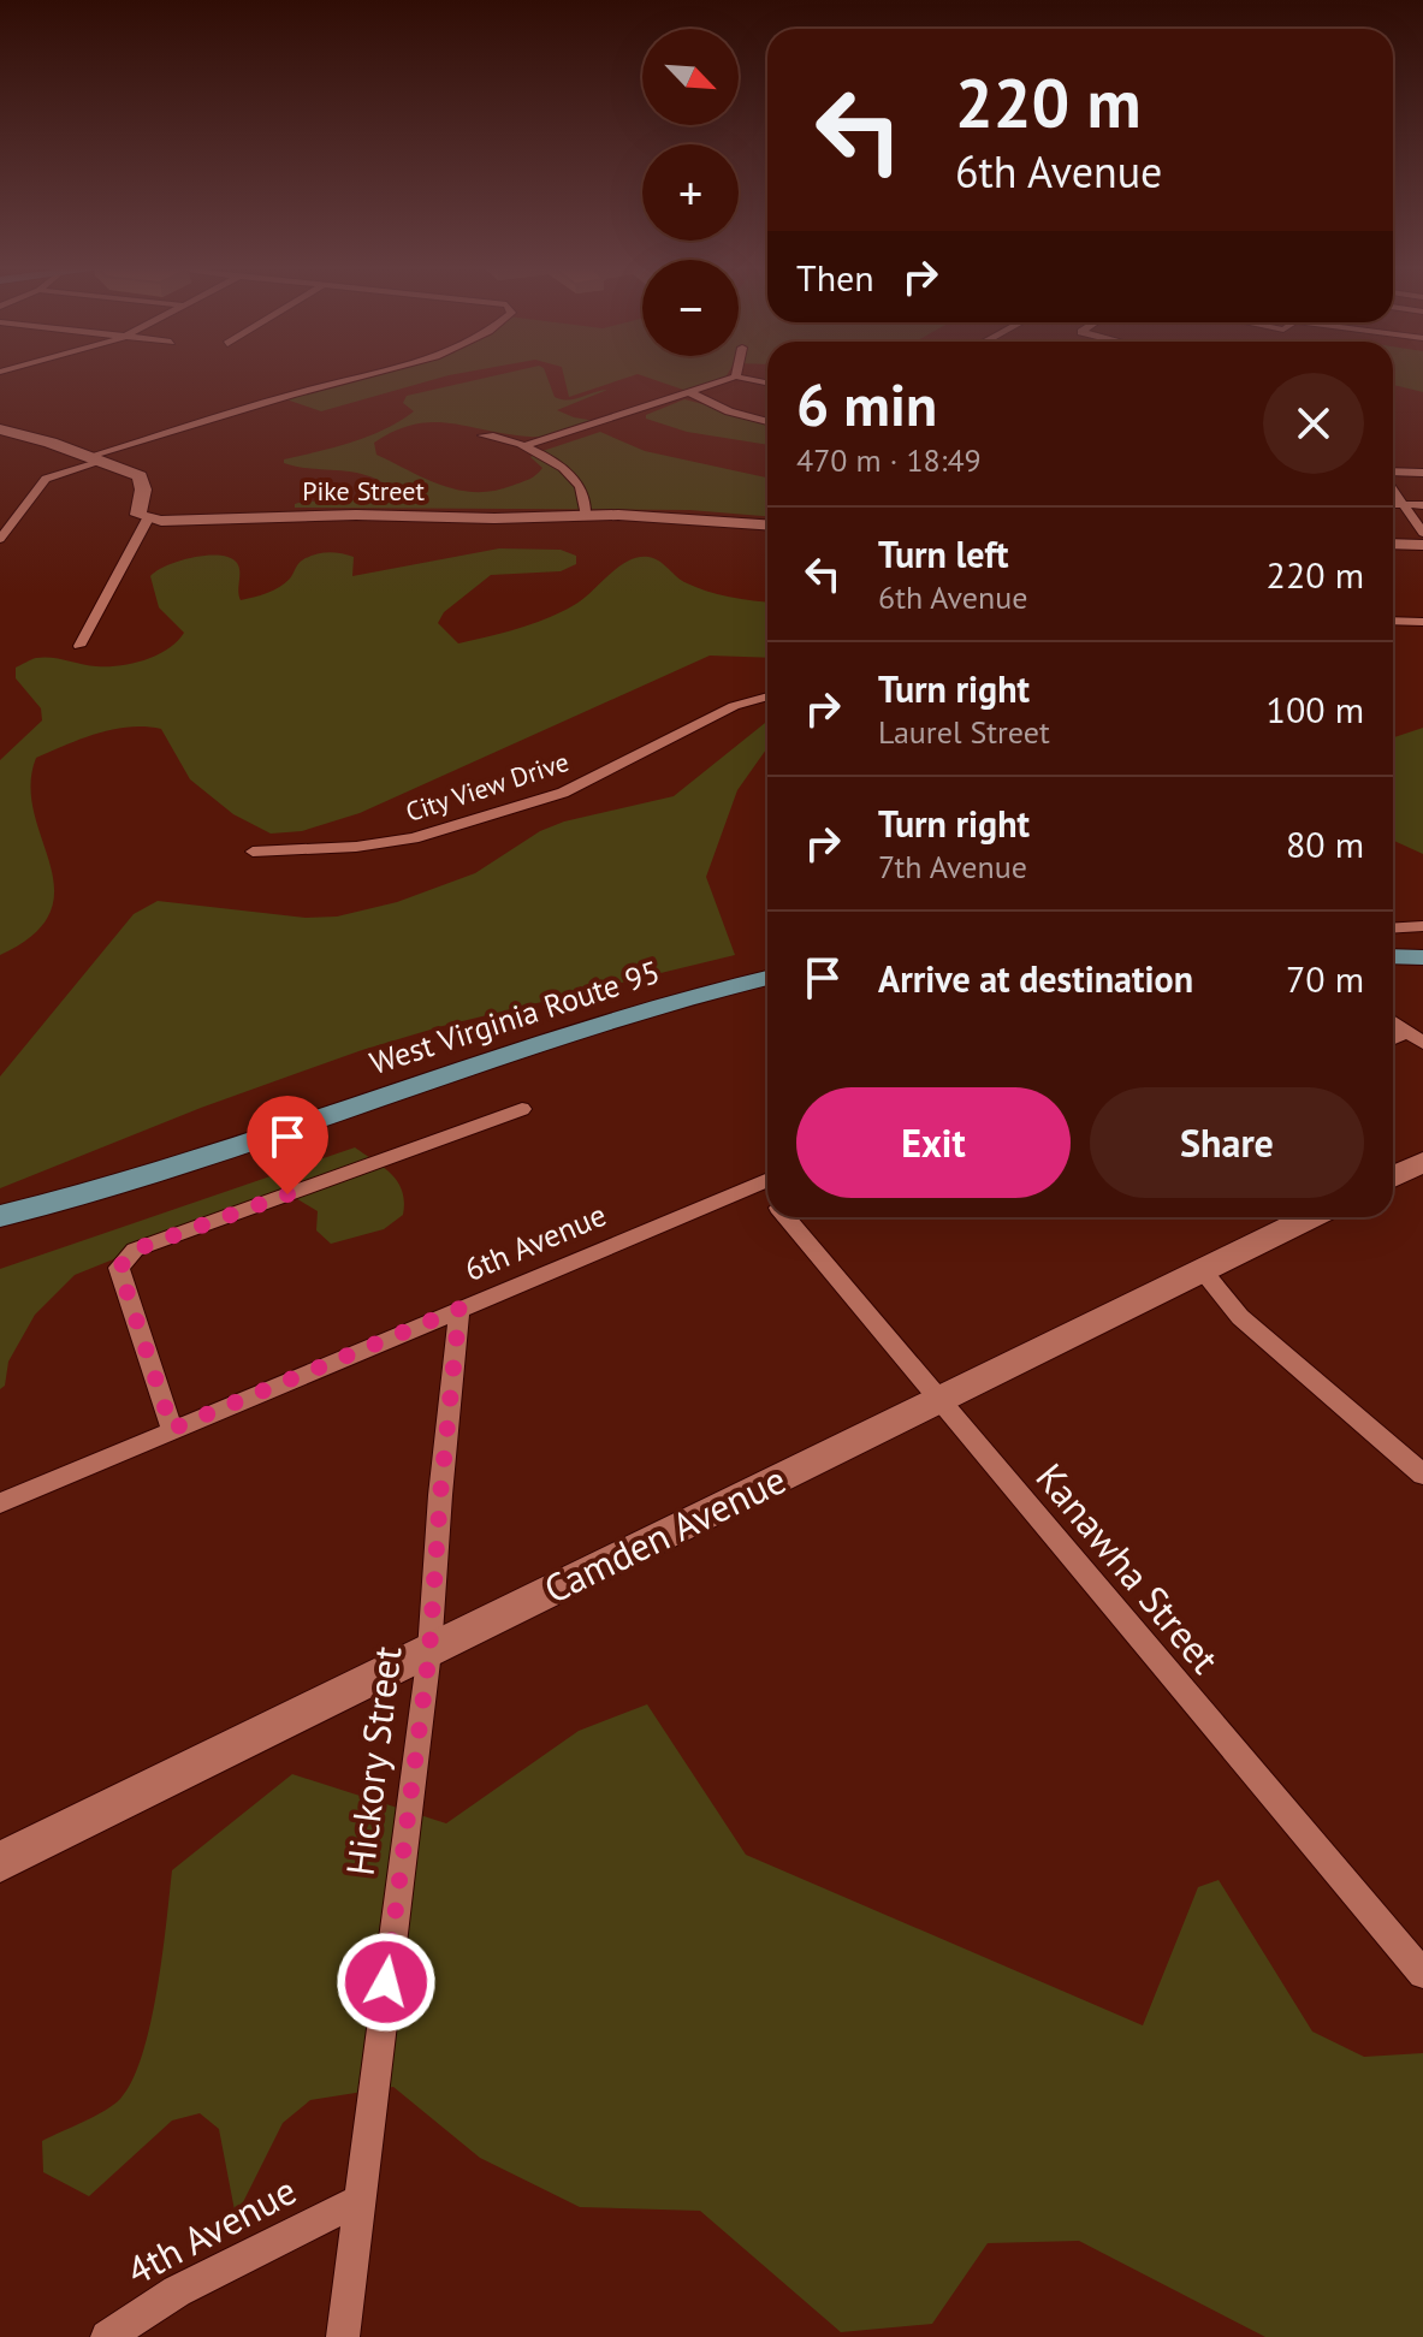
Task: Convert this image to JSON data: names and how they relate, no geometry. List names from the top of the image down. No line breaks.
{"streets":{"main road":["Pike Street","West Virginia Route 95","Camden Avenue"],"street":["City View Drive","6th Avenue","Kanawha Street","Hickory Street","4th Avenue"]},"crossings":[["6th Avenue","Hickory Street"],["Camden Avenue","Kanawha Street"],["Camden Avenue","Hickory Street"],["Hickory Street","4th Avenue"]],"north":"bottom right","page":{"map_buttons":["+","−"],"turn":["220 m","6th Avenue"],"then":"Then","heading":["6 min","470 m · 18:49"],"list":[{"name":"Turn left","note":"6th Avenue","value":"220 m"},{"name":"Turn right","note":"Laurel Street","value":"100 m"},{"name":"Turn right","note":"7th Avenue","value":"80 m"},{"name":"Arrive at destination","value":"70 m"}],"buttons":["Exit","Share"]}}
